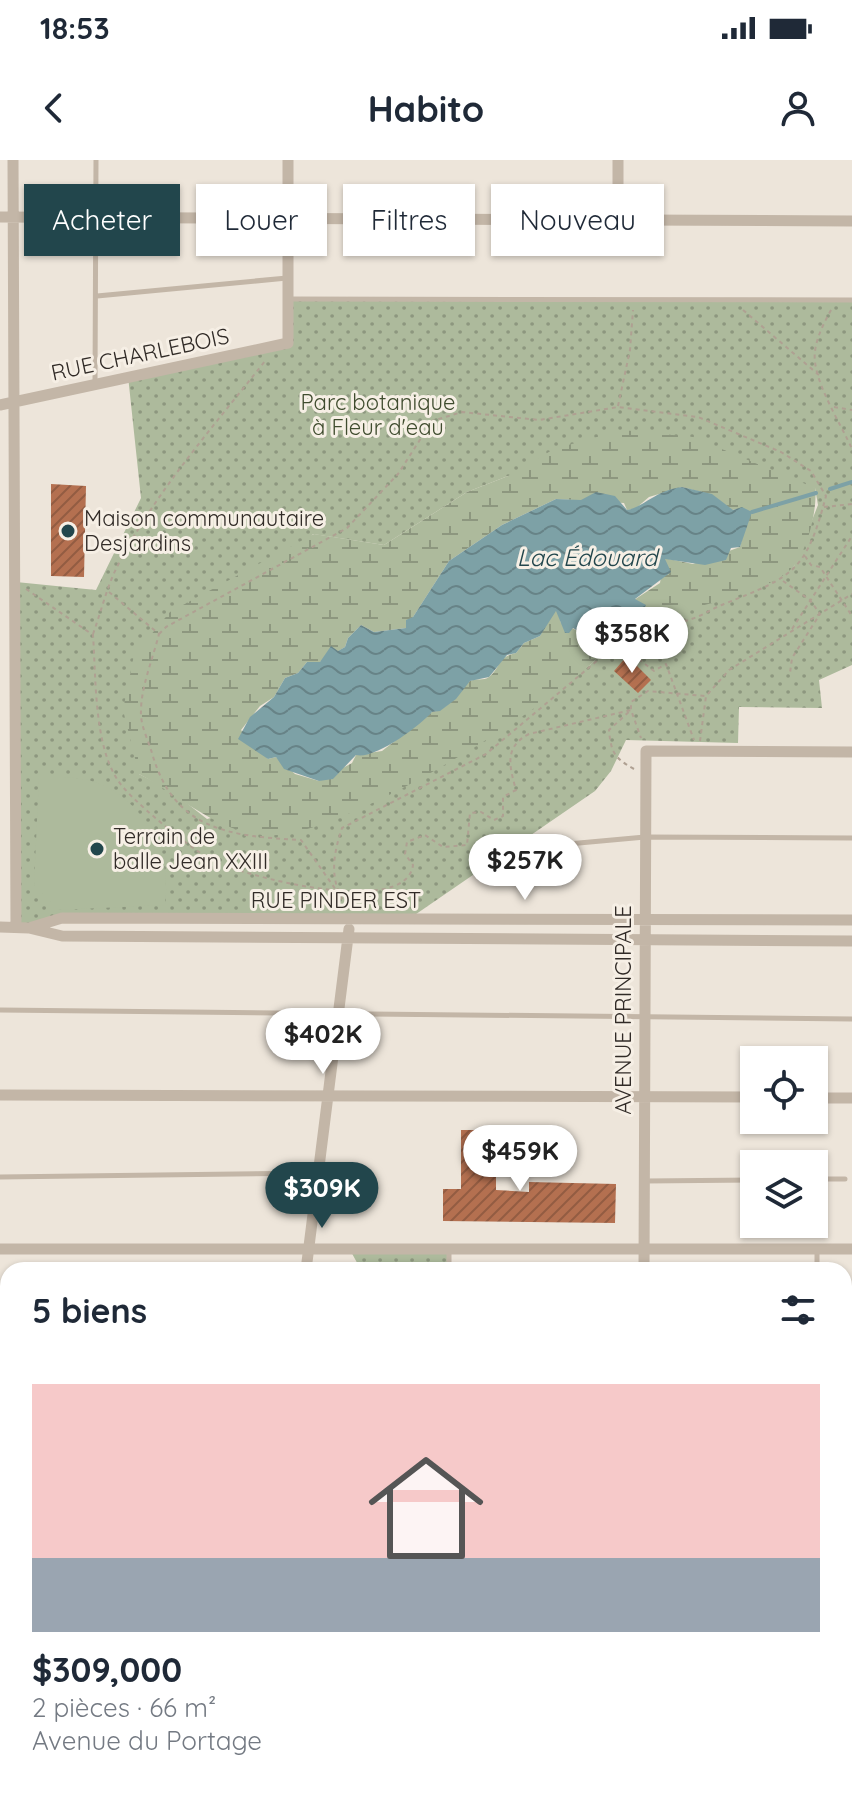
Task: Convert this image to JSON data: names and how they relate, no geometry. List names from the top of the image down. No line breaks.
{"streets":{"street":["RUE CHARLEBOIS","RUE PINDER EST","AVENUE PRINCIPALE"]},"crossings":[["RUE PINDER EST","AVENUE PRINCIPALE"]],"water":["Lac Édouard"],"parks":["Parc botanique à Fleur d'eau"],"places":["Maison communautaire Desjardins","Terrain de balle Jean XXIII"],"page":{"status":"18:53","header":"Habito","chip":["Acheter","Louer","Filtres","Nouveau"],"price":["$358K","$257K","$402K","$459K","$309K"],"heading":"5 biens","list":[{"name":"$309,000","note":"2 pièces · 66 m² · Avenue du Portage"}]}}
